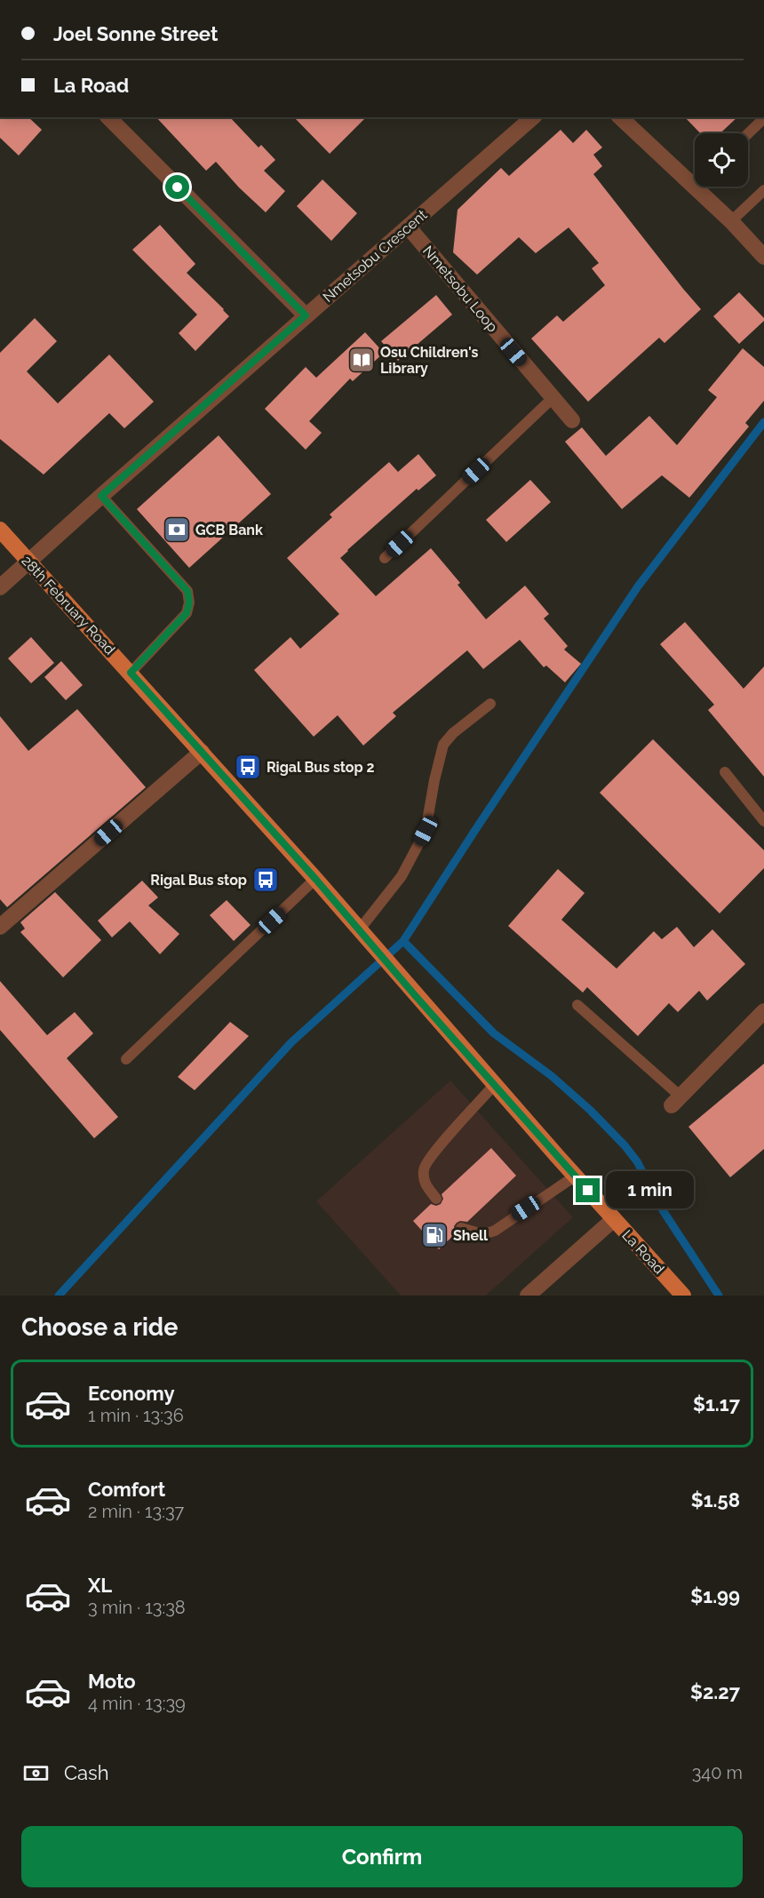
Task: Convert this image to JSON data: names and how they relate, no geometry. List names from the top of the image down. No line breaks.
{"streets":{"main road":["28th February Road","La Road"],"street":["Nmetsobu Crescent","Nmetsobu Loop"]},"crossings":[["Nmetsobu Crescent","Nmetsobu Loop"],["Nmetsobu Crescent","28th February Road"],["28th February Road","La Road"]],"places":{"library":["Osu Children's Library"],"bank":["GCB Bank"],"bus stop":["Rigal Bus stop 2","Rigal Bus stop"],"fuel station":["Shell"]},"page":{"banner":["Joel Sonne Street","La Road"],"bubble":"1 min","heading":"Choose a ride","list":[{"name":"Economy","note":"1 min · 13:36","value":"$1.17"},{"name":"Comfort","note":"2 min · 13:37","value":"$1.58"},{"name":"XL","note":"3 min · 13:38","value":"$1.99"},{"name":"Moto","note":"4 min · 13:39","value":"$2.27"}],"pay":["Cash","340 m"],"buttons":"Confirm"}}
